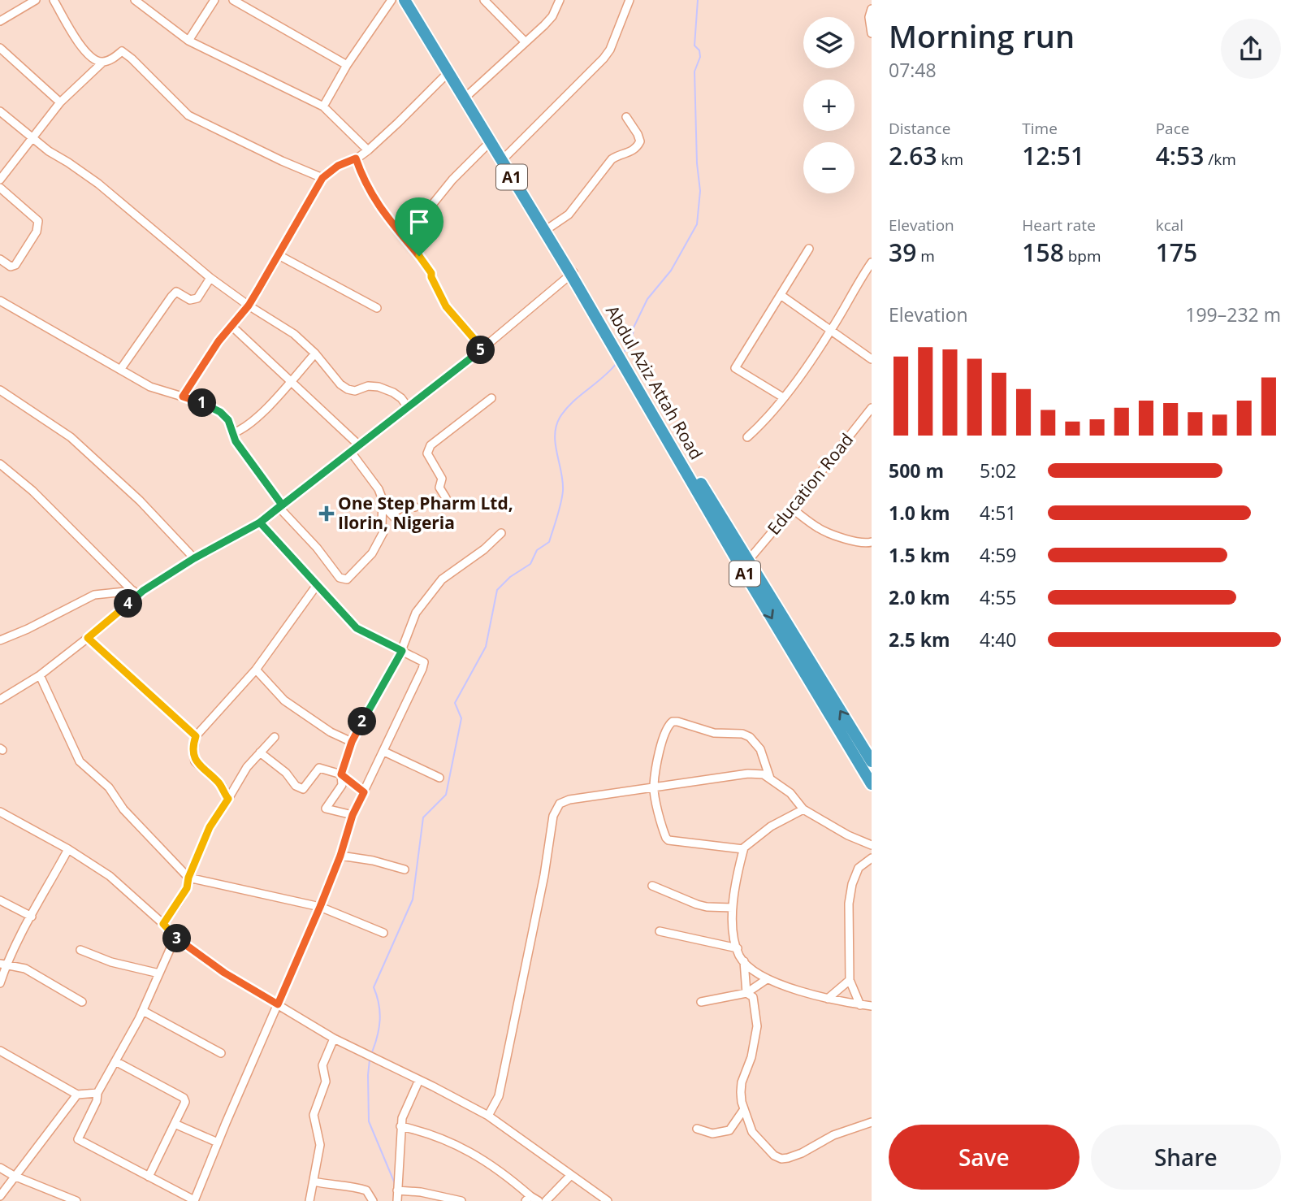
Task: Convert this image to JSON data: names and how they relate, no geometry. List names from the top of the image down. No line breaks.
{"streets":{"highway":["A1","Abdul Aziz Attah Road"],"street":["Education Road"]},"crossings":[["Abdul Aziz Attah Road","Education Road"]],"places":{"health":["One Step Pharm Ltd, Ilorin, Nigeria"]},"page":{"heading":["Morning run","07:48"],"map_buttons":["+","−"],"stats":[["Distance","2.63 km"],["Time","12:51"],["Pace","4:53 /km"],["Elevation","39 m"],["Heart rate","158 bpm"],["kcal","175"]],"chart":["Elevation","199–232 m"],"pins":["5","1","4","2","3"],"list":[{"name":"500 m","note":"5:02"},{"name":"1.0 km","note":"4:51"},{"name":"1.5 km","note":"4:59"},{"name":"2.0 km","note":"4:55"},{"name":"2.5 km","note":"4:40"}],"buttons":["Save","Share"]}}
